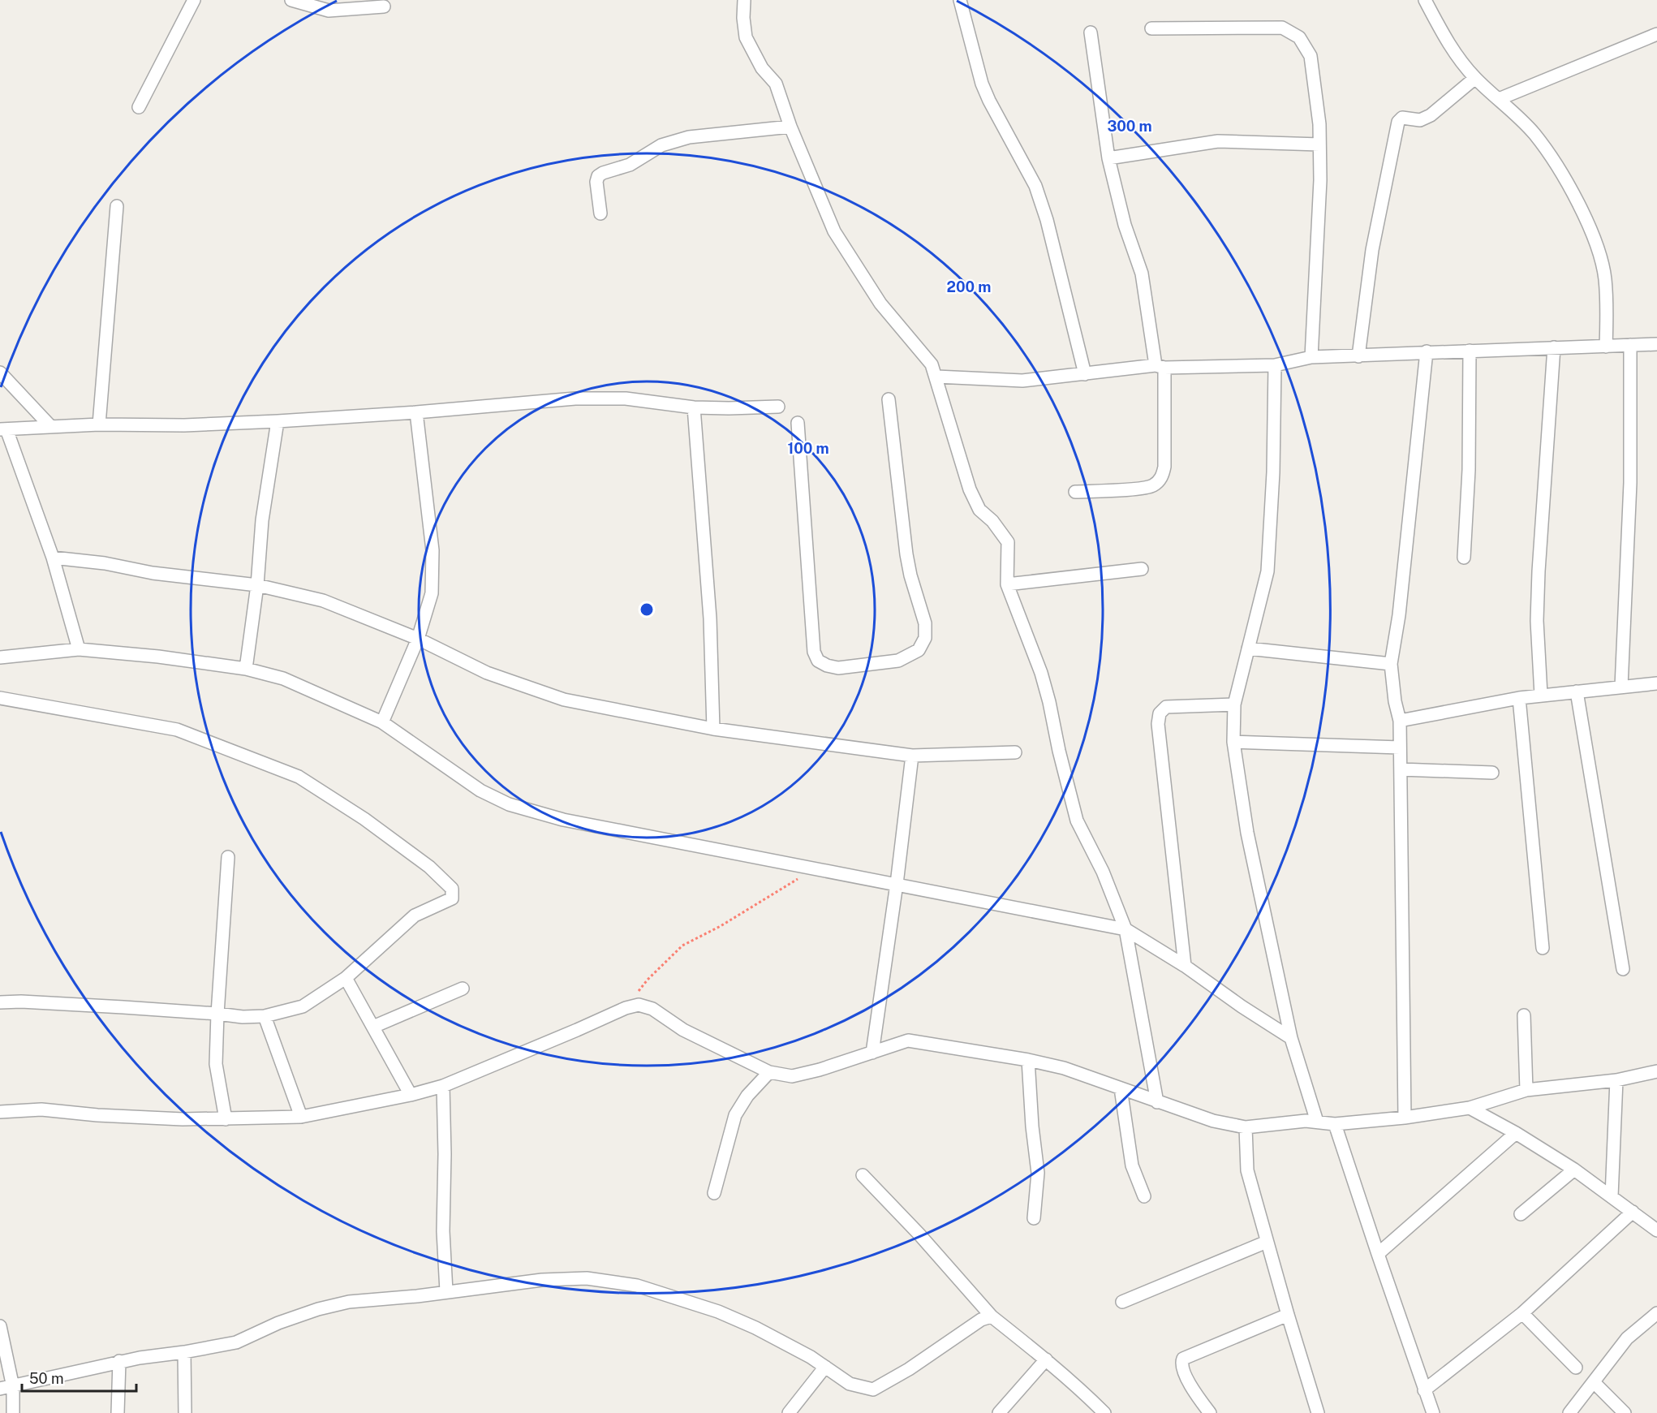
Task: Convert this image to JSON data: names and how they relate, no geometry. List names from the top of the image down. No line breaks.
{"scale_bar":"50 m","rings":["300 m","200 m","100 m"]}
